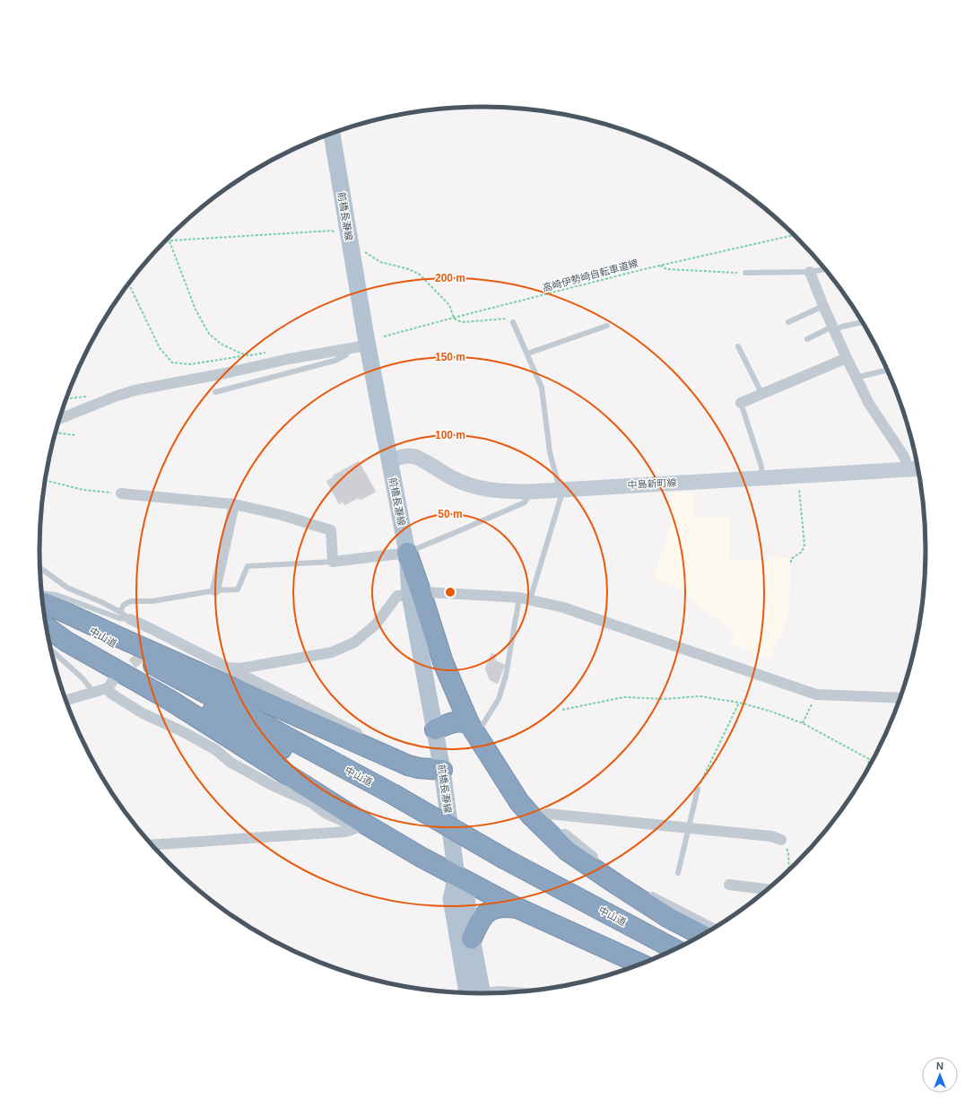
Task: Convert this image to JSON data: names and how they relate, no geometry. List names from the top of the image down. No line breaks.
{"streets":{"highway":["中山道"],"main road":["前橋長瀞線","中島新町線"],"path":["高崎伊勢崎自転車道線"]},"crossings":[["前橋長瀞線","中島新町線"]],"north":"top","rings":["200 m","150 m","100 m","50 m"]}
